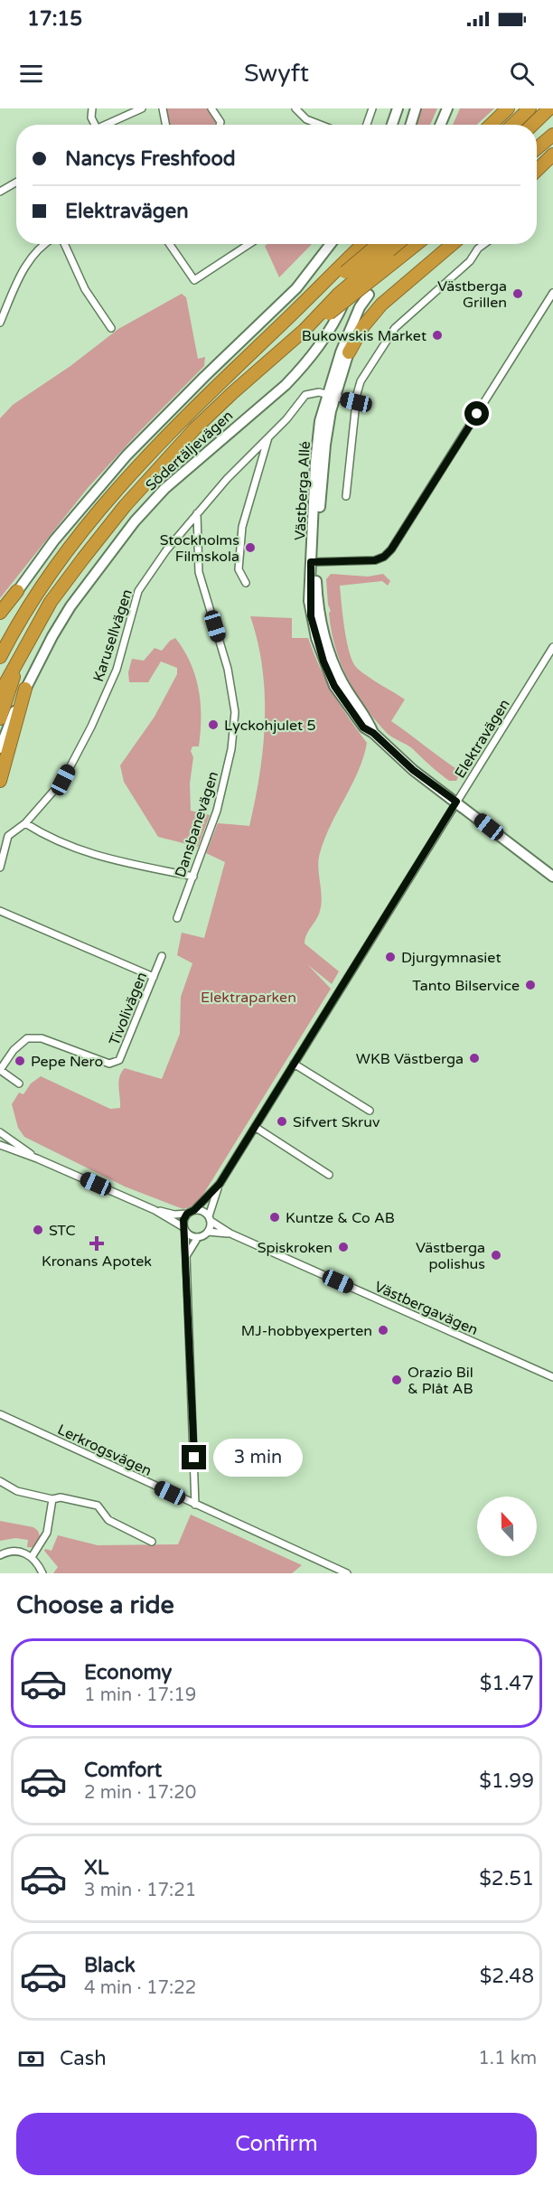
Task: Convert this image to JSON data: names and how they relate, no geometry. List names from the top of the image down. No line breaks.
{"streets":{"highway":["Södertäljevägen"],"main road":["Västberga Allé"],"street":["Karusellvägen","Elektravägen","Dansbanevägen","Tivolivägen","Västbergavägen","Lerkrogsvägen"]},"crossings":[["Västberga Allé","Karusellvägen"],["Västberga Allé","Elektravägen"],["Karusellvägen","Dansbanevägen"],["Elektravägen","Västbergavägen"]],"parks":["Elektraparken"],"places":{"other":["Västberga Grillen","Bukowskis Market","Stockholms Filmskola","Lyckohjulet 5","Djurgymnasiet","Tanto Bilservice","WKB Västberga","Pepe Nero","Sifvert Skruv","Kuntze & Co AB","STC","Spiskroken","Västberga polishus","MJ-hobbyexperten","Orazio Bil & Plåt AB"],"health":["Kronans Apotek"]},"north":"top","page":{"status":"17:15","header":"Swyft","banner":["Nancys Freshfood","Elektravägen"],"bubble":"3 min","heading":"Choose a ride","list":[{"name":"Economy","note":"1 min · 17:19","value":"$1.47"},{"name":"Comfort","note":"2 min · 17:20","value":"$1.99"},{"name":"XL","note":"3 min · 17:21","value":"$2.51"},{"name":"Black","note":"4 min · 17:22","value":"$2.48"}],"pay":["Cash","1.1 km"],"buttons":"Confirm"}}
